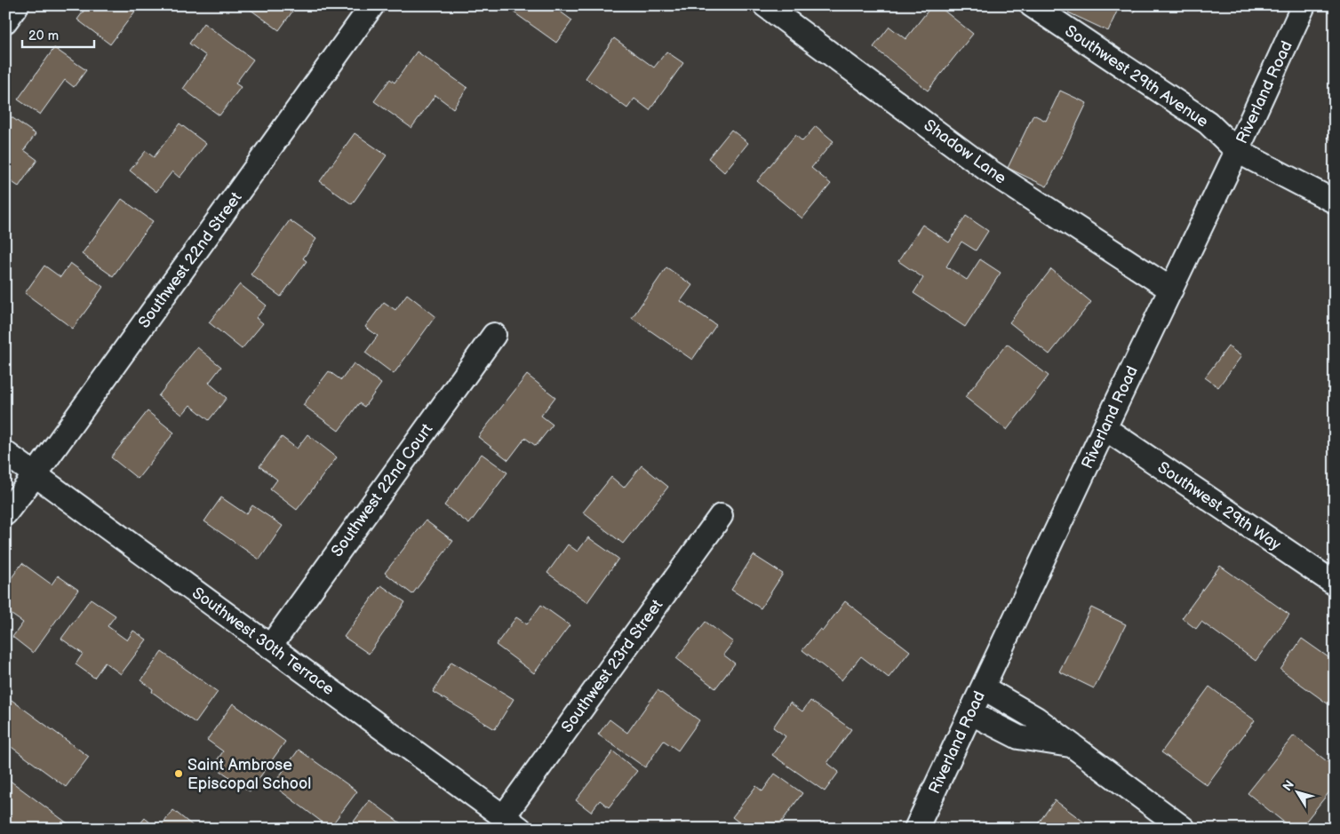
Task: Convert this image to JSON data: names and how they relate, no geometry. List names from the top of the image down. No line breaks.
{"streets":{"street":["Southwest 29th Avenue","Riverland Road","Shadow Lane","Southwest 22nd Street","Southwest 22nd Court","Southwest 29th Way","Southwest 30th Terrace","Southwest 23rd Street"]},"crossings":[["Southwest 29th Avenue","Riverland Road"],["Riverland Road","Shadow Lane"],["Riverland Road","Southwest 29th Way"],["Southwest 22nd Street","Southwest 30th Terrace"],["Southwest 22nd Court","Southwest 30th Terrace"],["Southwest 30th Terrace","Southwest 23rd Street"]],"places":["Saint Ambrose Episcopal School"],"scale_bar":"20 m","north":"top left"}
